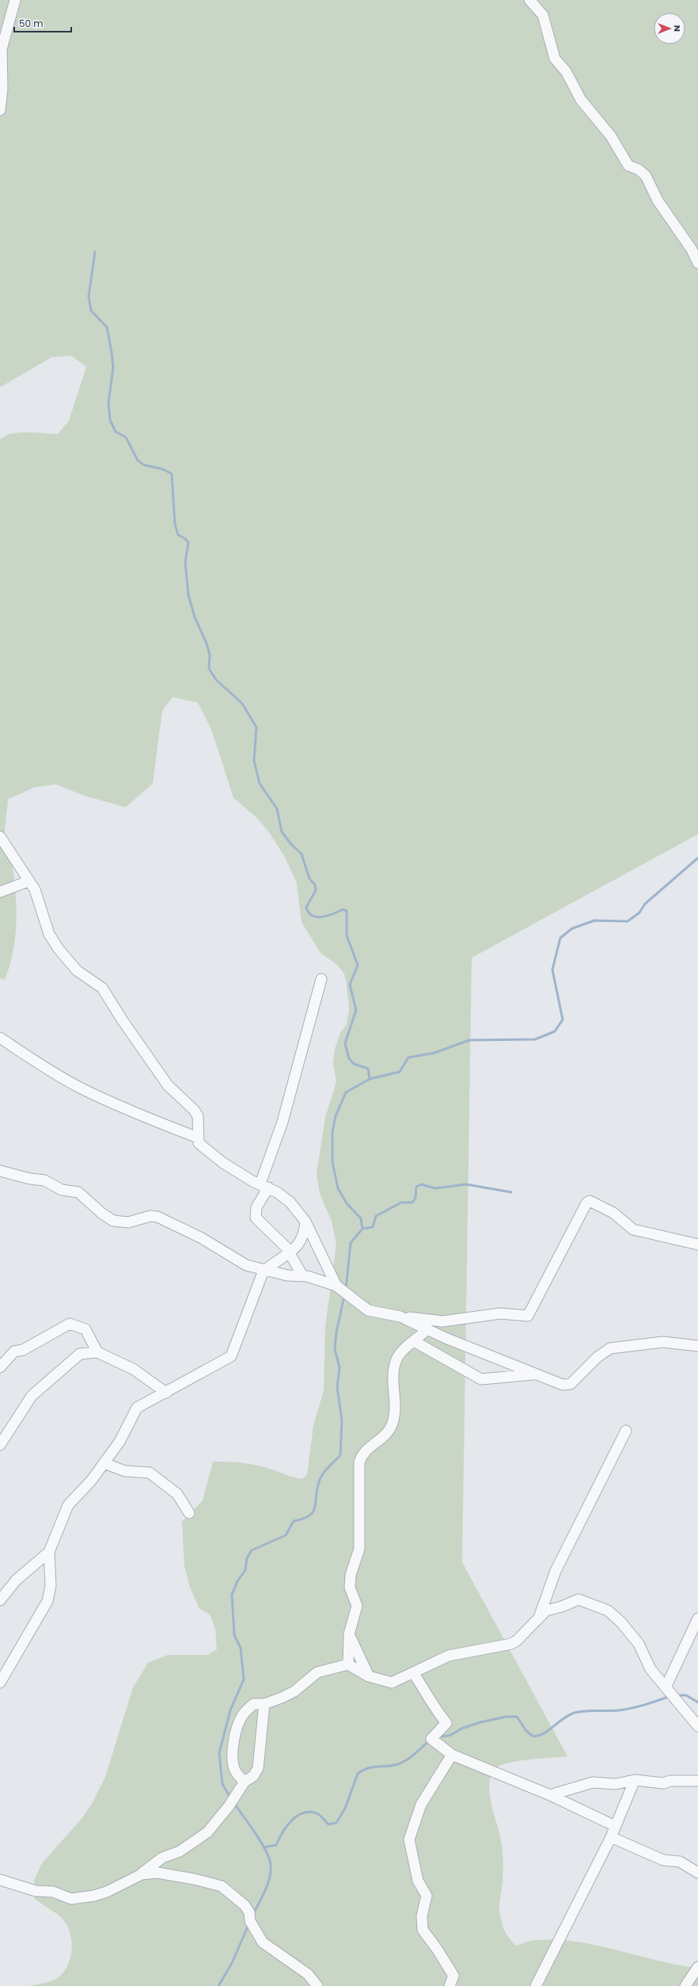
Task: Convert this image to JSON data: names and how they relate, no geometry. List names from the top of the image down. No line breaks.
{"scale_bar":"50 m","north":"right"}
